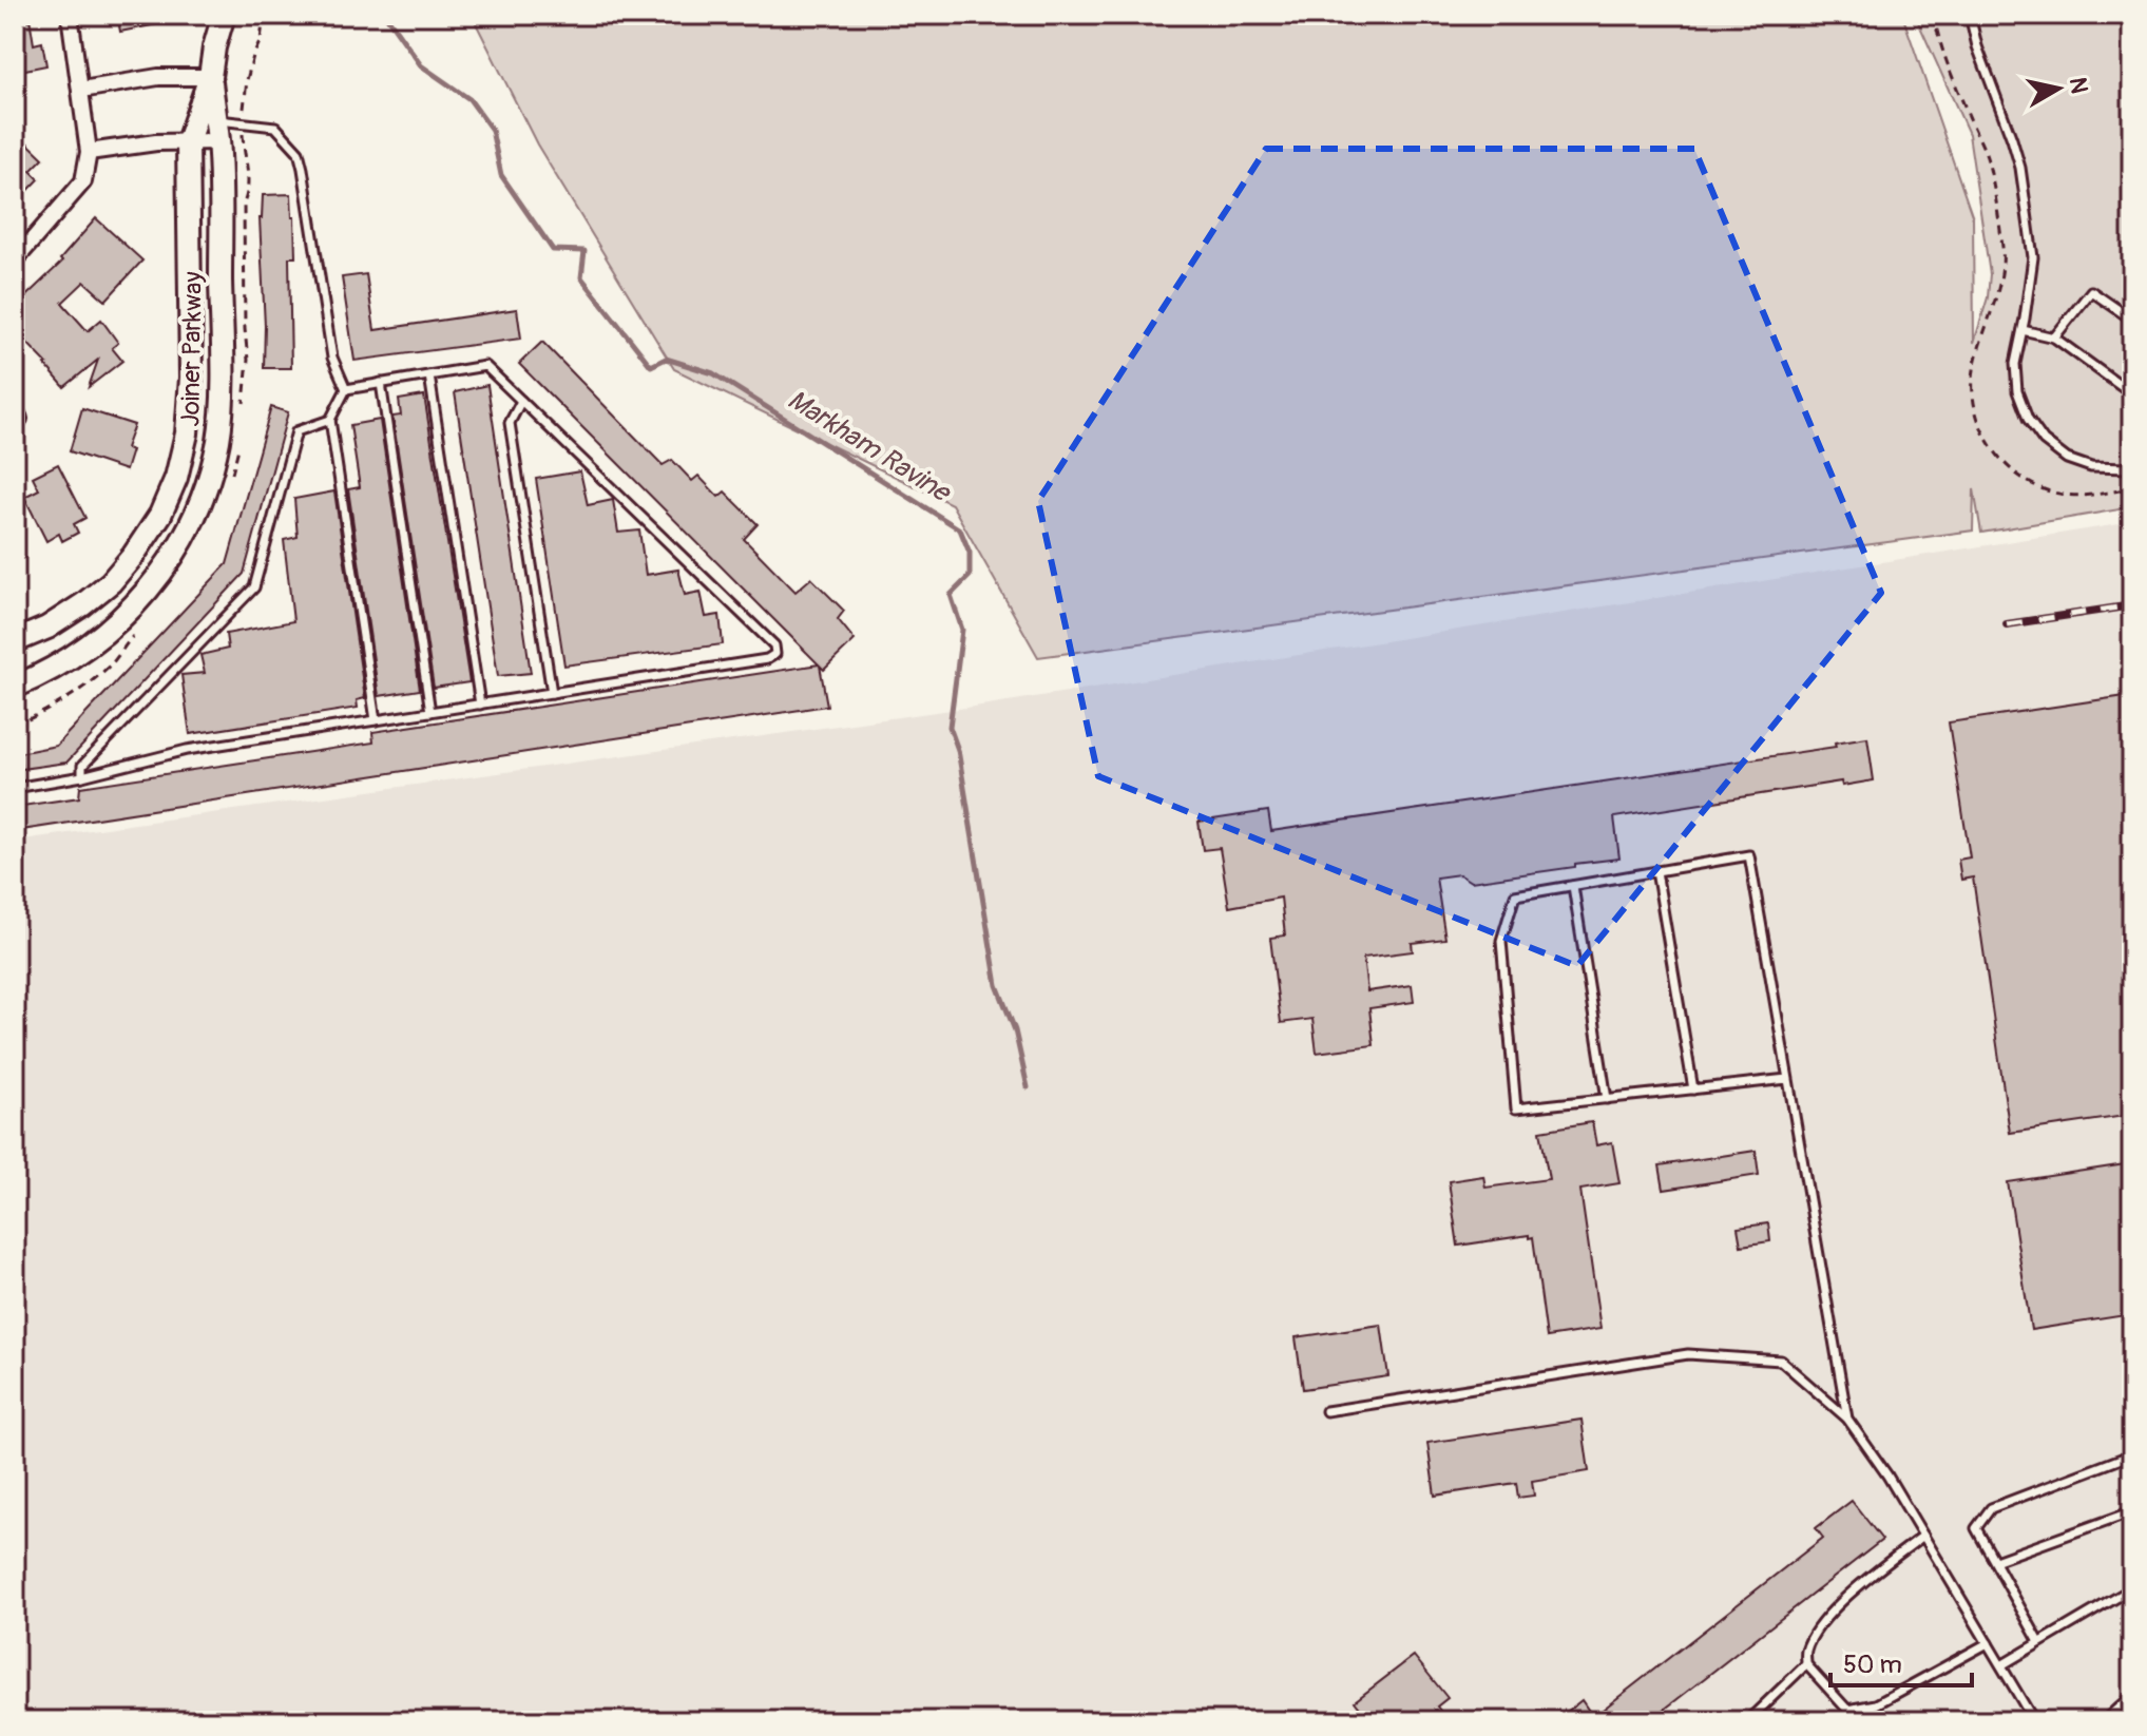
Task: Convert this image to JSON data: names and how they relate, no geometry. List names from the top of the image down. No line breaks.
{"streets":{"street":["Joiner Parkway"]},"water":["Markham Ravine"],"scale_bar":"50 m","north":"right"}
